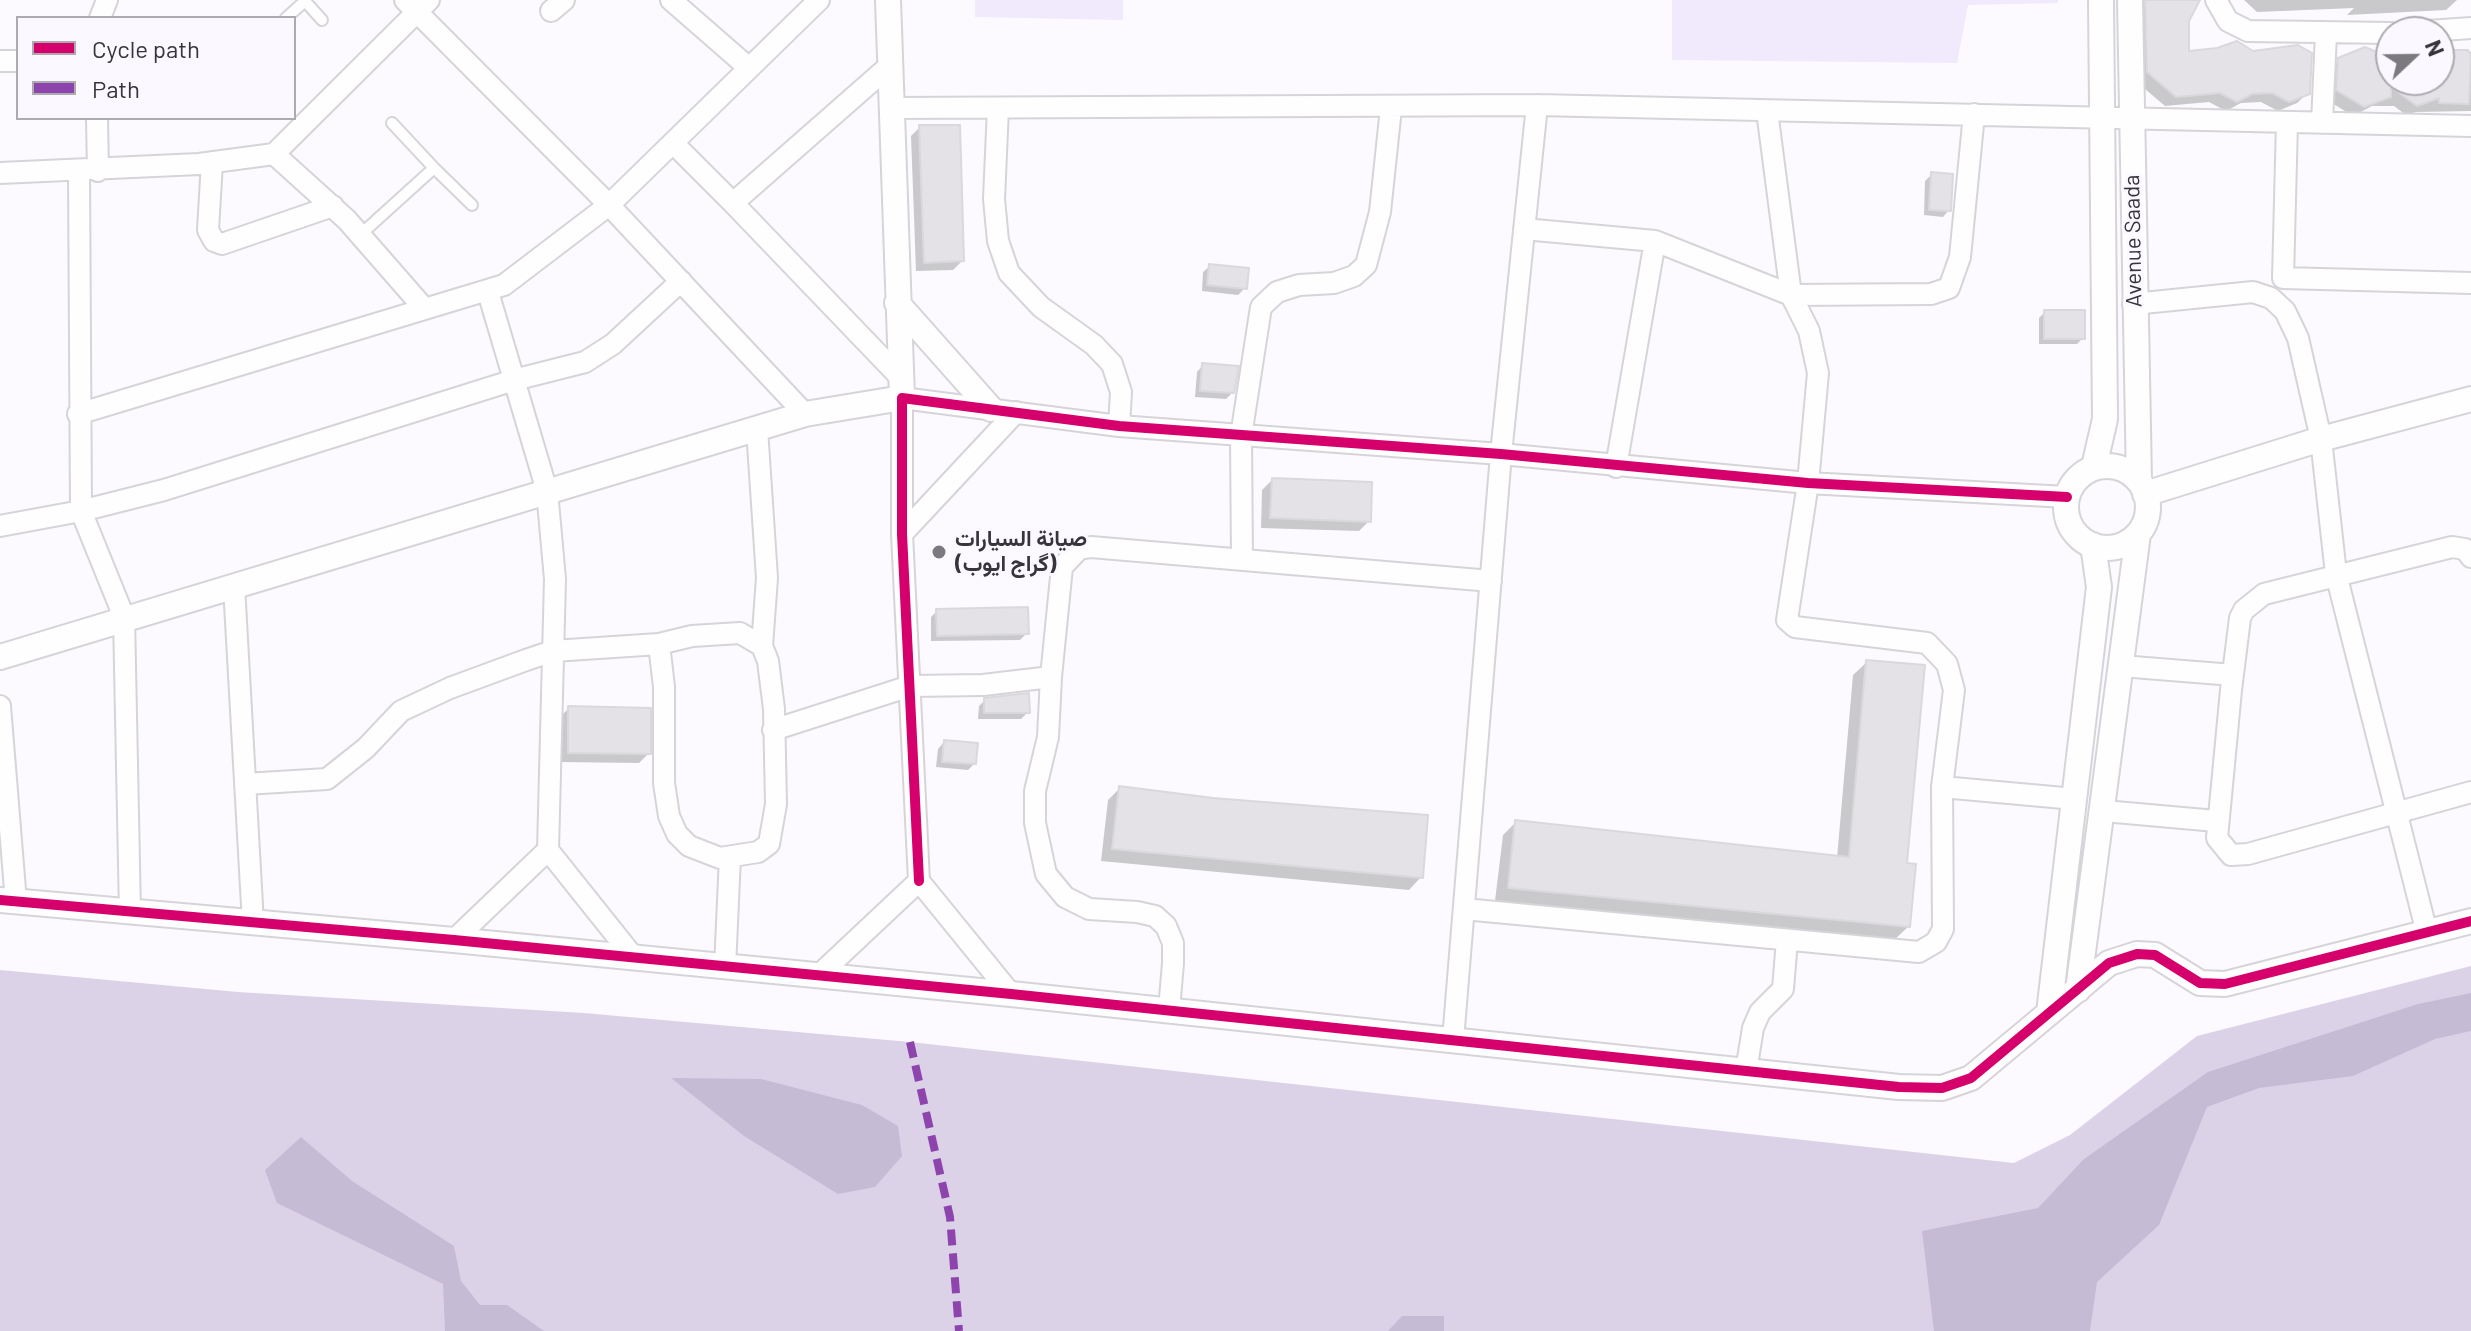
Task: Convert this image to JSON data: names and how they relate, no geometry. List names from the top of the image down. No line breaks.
{"streets":{"street":["Avenue Saada"]},"places":["صيانة السيارات (گراج ايوب)"],"legend":["Cycle path","Path"],"north":"right"}
